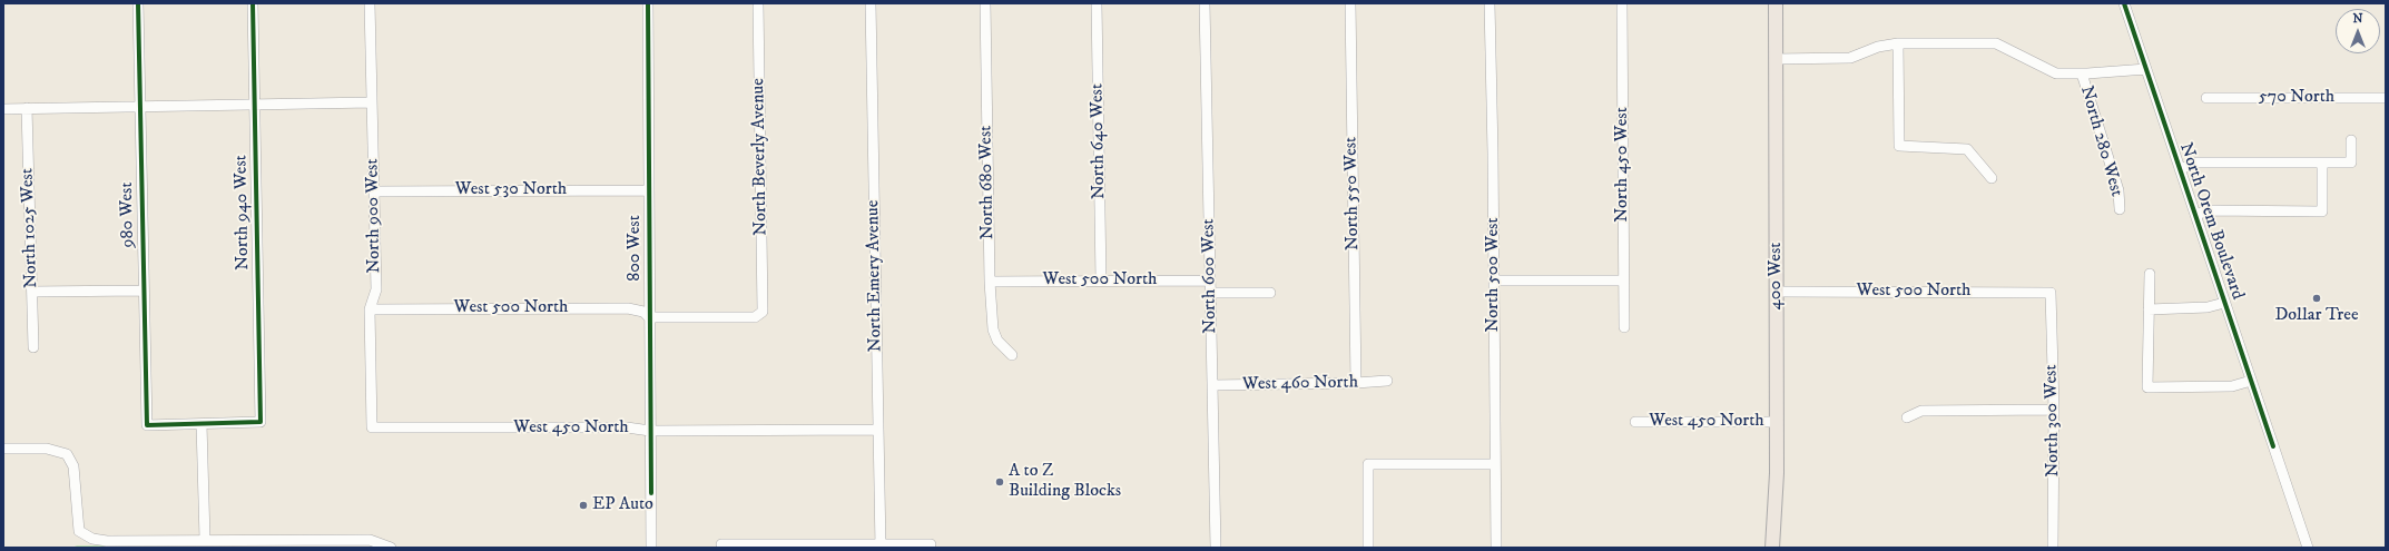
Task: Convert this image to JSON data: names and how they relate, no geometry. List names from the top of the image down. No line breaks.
{"streets":{"main road":["400 West"],"street":["570 North","North 640 West","North 280 West","North Beverly Avenue","North 450 West","North 680 West","West 530 North","North 550 West","North 940 West","980 West","North 900 West","North Orem Boulevard","North 1025 West","800 West","North 500 West","North Emery Avenue","North 600 West","West 500 North","West 460 North","North 300 West","West 450 North"]},"crossings":[["North 640 West","West 500 North"],["North Beverly Avenue","800 West"],["North Beverly Avenue","West 500 North"],["North 680 West","West 500 North"],["West 530 North","North 900 West"],["West 530 North","800 West"],["North 550 West","West 460 North"],["North 940 West","980 West"],["North 900 West","West 500 North"],["North 900 West","West 450 North"],["800 West","West 500 North"],["800 West","West 450 North"],["North Emery Avenue","West 450 North"],["North 600 West","West 500 North"],["North 600 West","West 460 North"],["400 West","West 500 North"],["400 West","West 450 North"],["West 500 North","North 300 West"]],"places":["Dollar Tree","A to Z Building Blocks","EP Auto"],"north":"top"}
